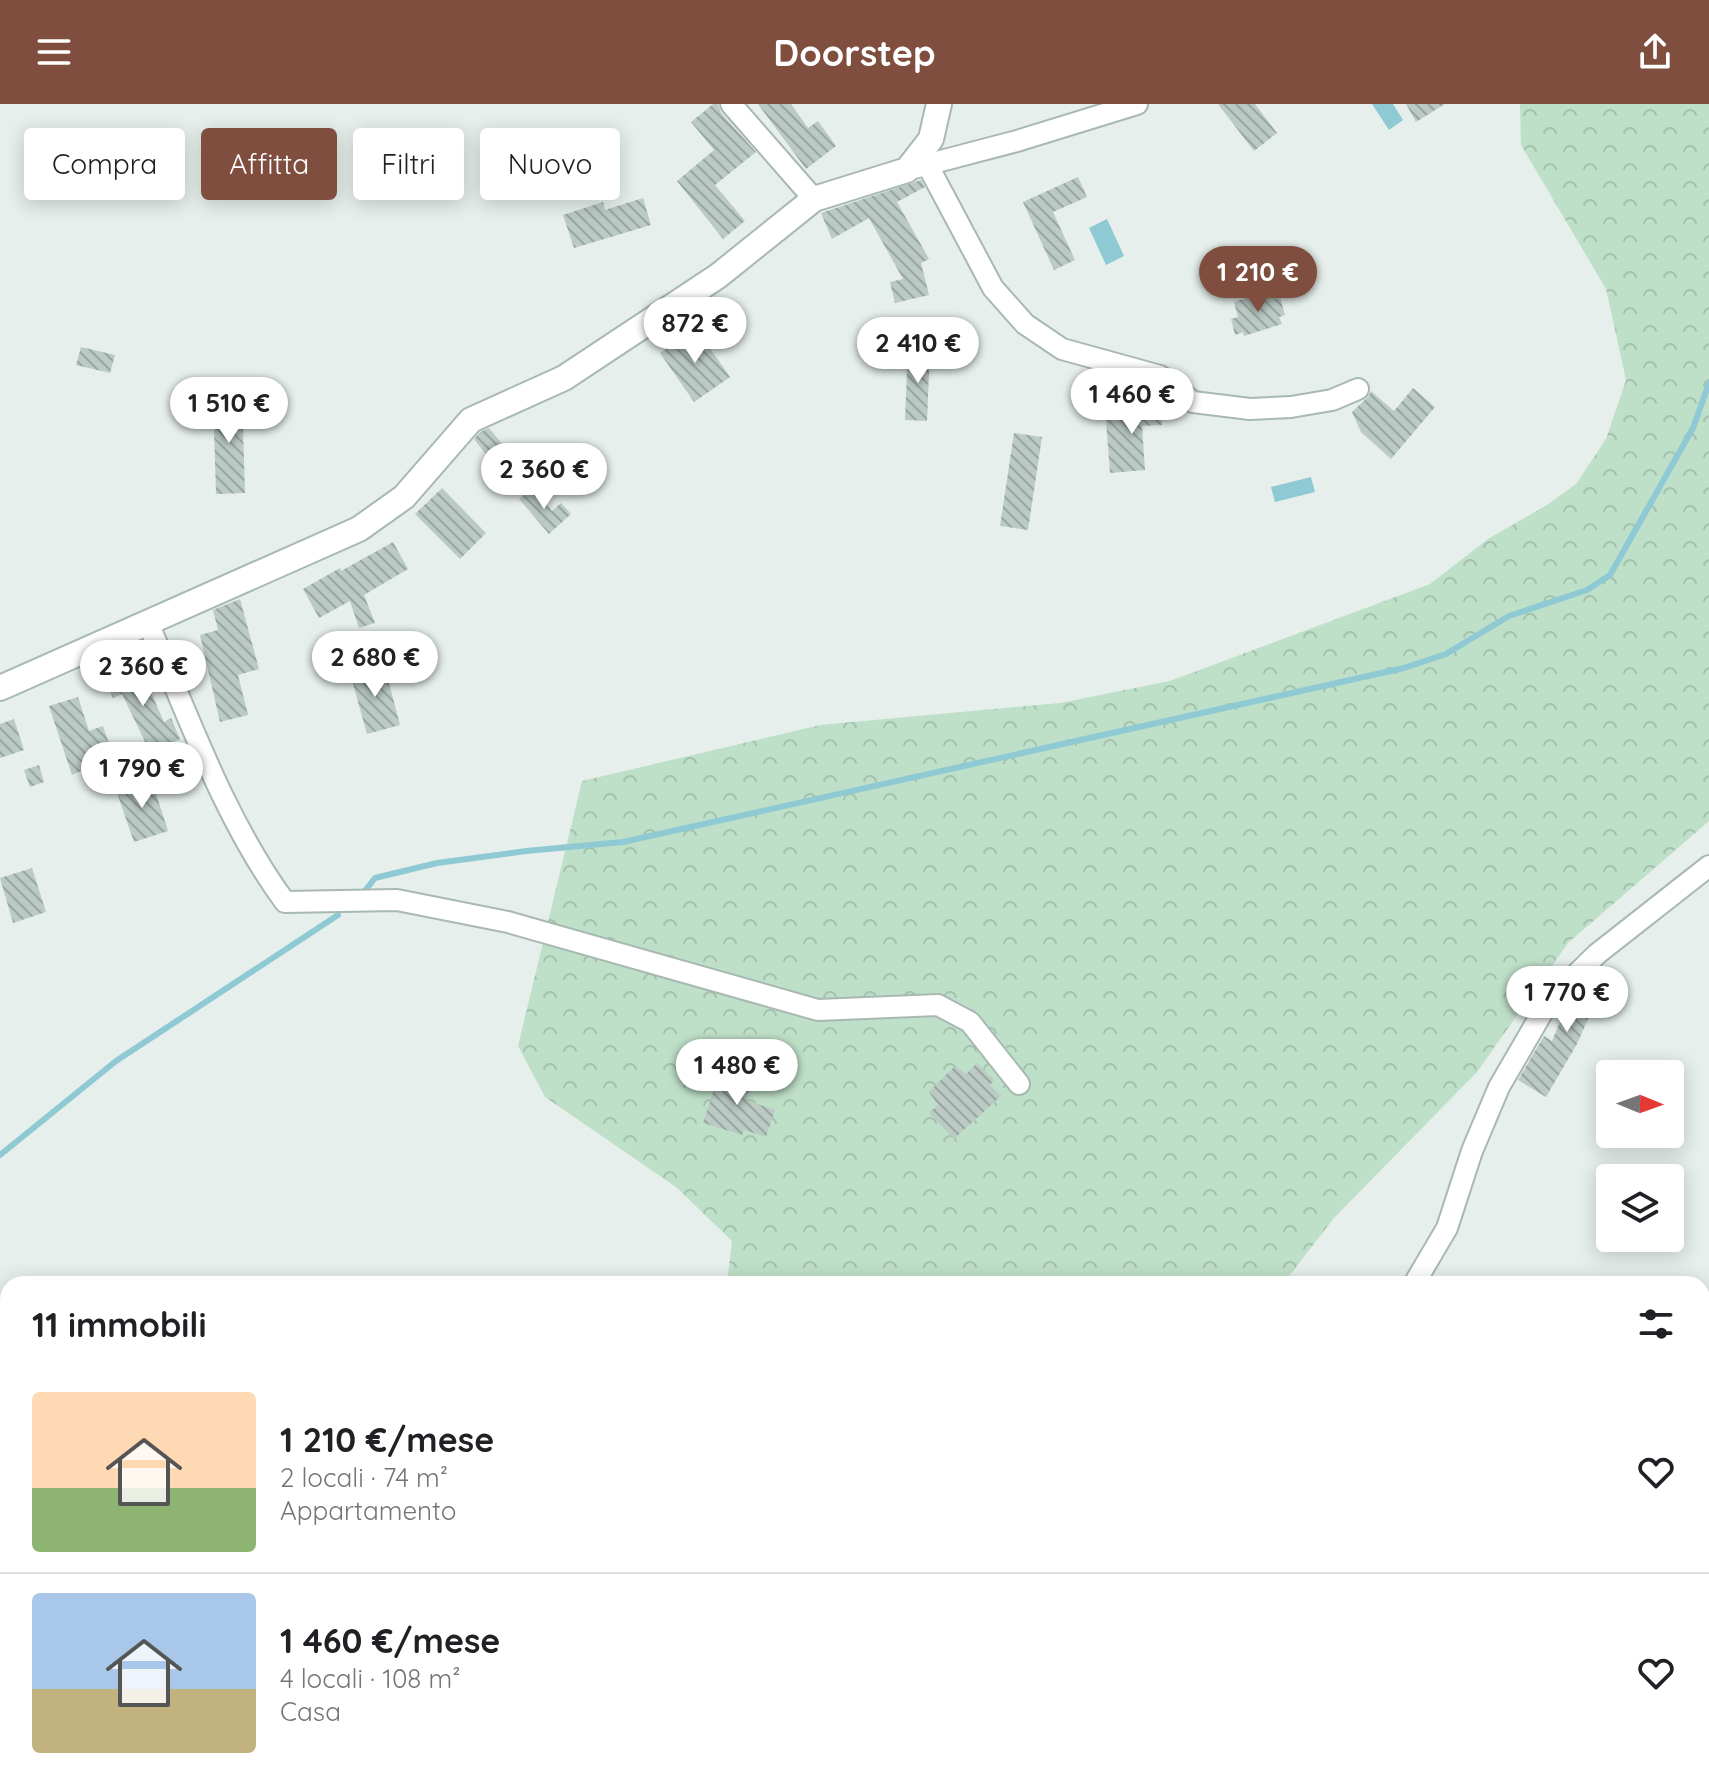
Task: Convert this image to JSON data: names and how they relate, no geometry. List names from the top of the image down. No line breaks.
{"north":"right","page":{"header":"Doorstep","chip":["Compra","Affitta","Filtri","Nuovo"],"price":["1 210 €","872 €","2 410 €","1 460 €","1 510 €","2 360 €","2 680 €","2 360 €","1 790 €","1 770 €","1 480 €"],"heading":"11 immobili","list":[{"name":"1 210 €/mese","note":"2 locali · 74 m² · Appartamento"},{"name":"1 460 €/mese","note":"4 locali · 108 m² · Casa"}]}}
